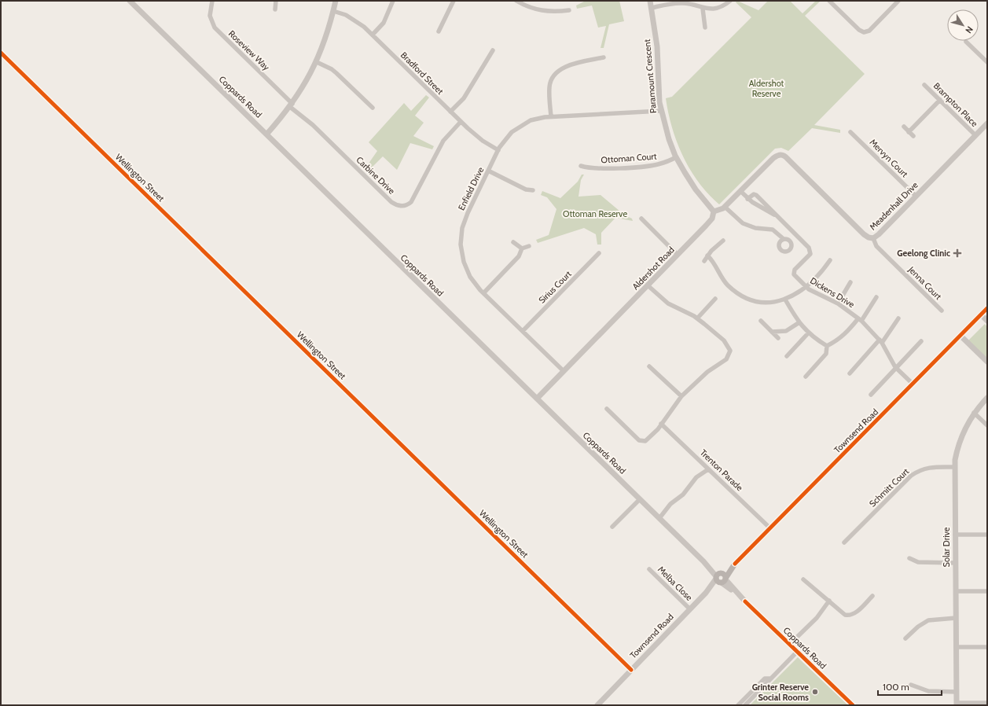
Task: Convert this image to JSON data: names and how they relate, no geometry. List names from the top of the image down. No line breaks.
{"streets":{"main road":["Townsend Road"],"street":["Roseview Way","Bradford Street","Paramount Crescent","Coppards Road","Brampton Place","Ottoman Court","Mervyn Court","Carbine Drive","Wellington Street","Enfield Drive","Meadenhall Drive","Aldershot Road","Jenna Court","Sirius Court","Dickens Drive","Trenton Parade","Schmitt Court","Solar Drive","Melba Close"]},"crossings":[["Roseview Way","Carbine Drive"],["Bradford Street","Carbine Drive"],["Bradford Street","Enfield Drive"],["Paramount Crescent","Ottoman Court"],["Paramount Crescent","Enfield Drive"],["Paramount Crescent","Aldershot Road"],["Coppards Road","Aldershot Road"],["Coppards Road","Townsend Road"],["Brampton Place","Meadenhall Drive"],["Mervyn Court","Meadenhall Drive"],["Wellington Street","Townsend Road"],["Enfield Drive","Aldershot Road"],["Enfield Drive","Sirius Court"],["Meadenhall Drive","Jenna Court"],["Meadenhall Drive","Dickens Drive"],["Dickens Drive","Townsend Road"],["Townsend Road","Trenton Parade"],["Townsend Road","Melba Close"],["Schmitt Court","Solar Drive"]],"parks":["Aldershot Reserve","Ottoman Reserve"],"places":{"health":["Geelong Clinic"],"other":["Grinter Reserve Social Rooms"]},"scale_bar":"100 m","north":"bottom right"}
